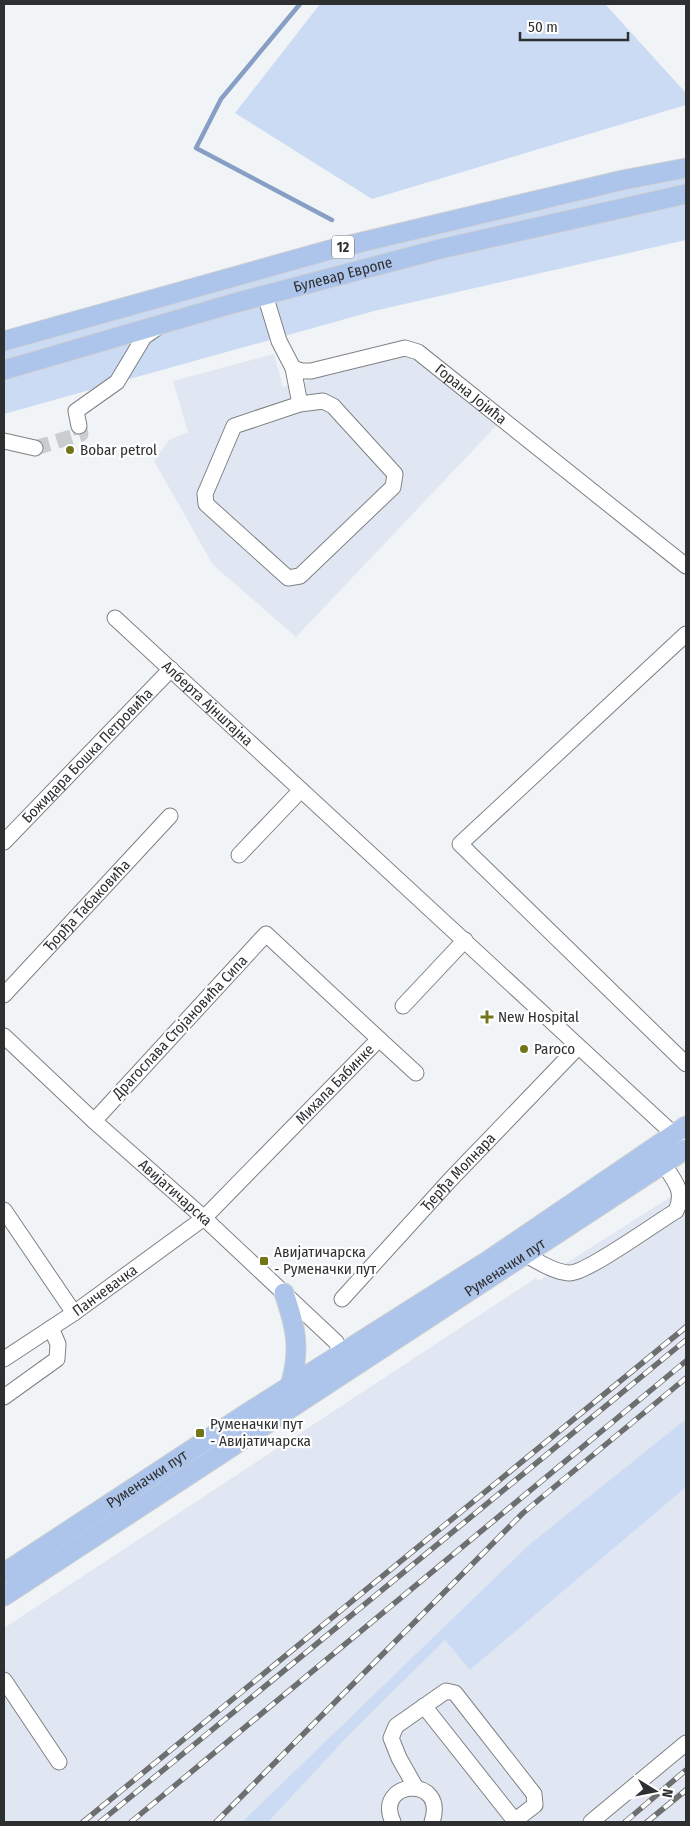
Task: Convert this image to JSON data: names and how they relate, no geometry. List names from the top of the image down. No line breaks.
{"streets":{"main road":["12","Булевар Европе","Руменачки пут"],"street":["Горана Јојића","Алберта Ајнштајна","Божидара Бошка Петровића","Ђорђа Табаковића","Драгослава Стојановића Сипа","Михала Бабинке","Ђерђа Молнара","Авијатичарска","Панчевачка"]},"crossings":[["Алберта Ајнштајна","Божидара Бошка Петровића"],["Алберта Ајнштајна","Ђерђа Молнара"],["Алберта Ајнштајна","Руменачки пут"],["Драгослава Стојановића Сипа","Михала Бабинке"],["Драгослава Стојановића Сипа","Авијатичарска"],["Михала Бабинке","Авијатичарска"],["Михала Бабинке","Панчевачка"],["Авијатичарска","Руменачки пут"],["Авијатичарска","Панчевачка"]],"places":{"other":["Bobar petrol","Paroco"],"health":["New Hospital"],"transit":["Авијатичарска - Руменачки пут","Руменачки пут - Авијатичарска"]},"scale_bar":"50 m","north":"right"}
